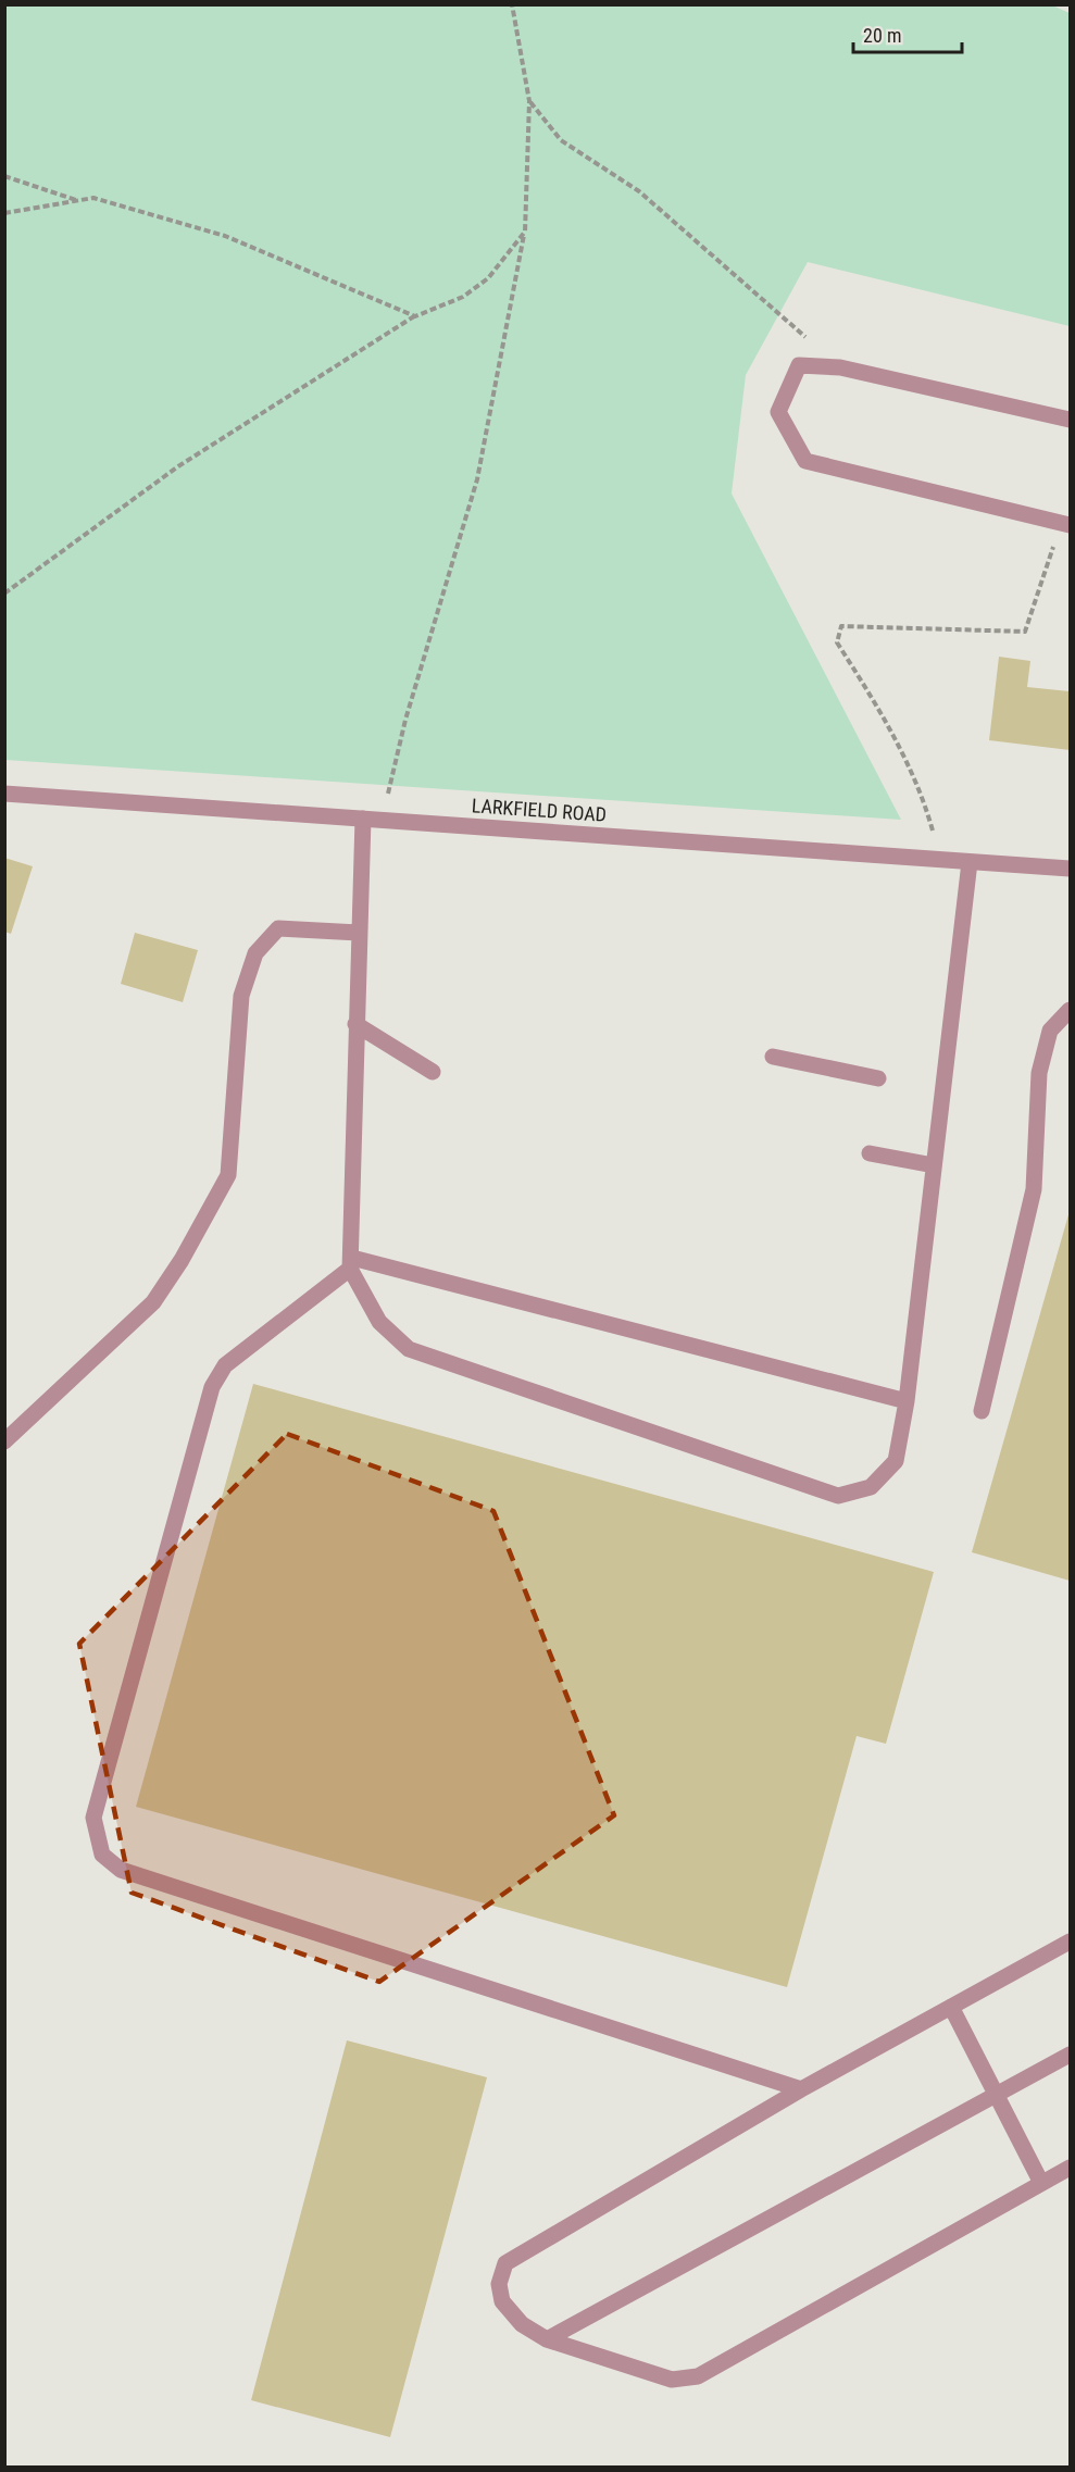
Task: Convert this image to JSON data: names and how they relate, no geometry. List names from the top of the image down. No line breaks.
{"streets":{"street":["LARKFIELD ROAD"]},"scale_bar":"20 m"}
